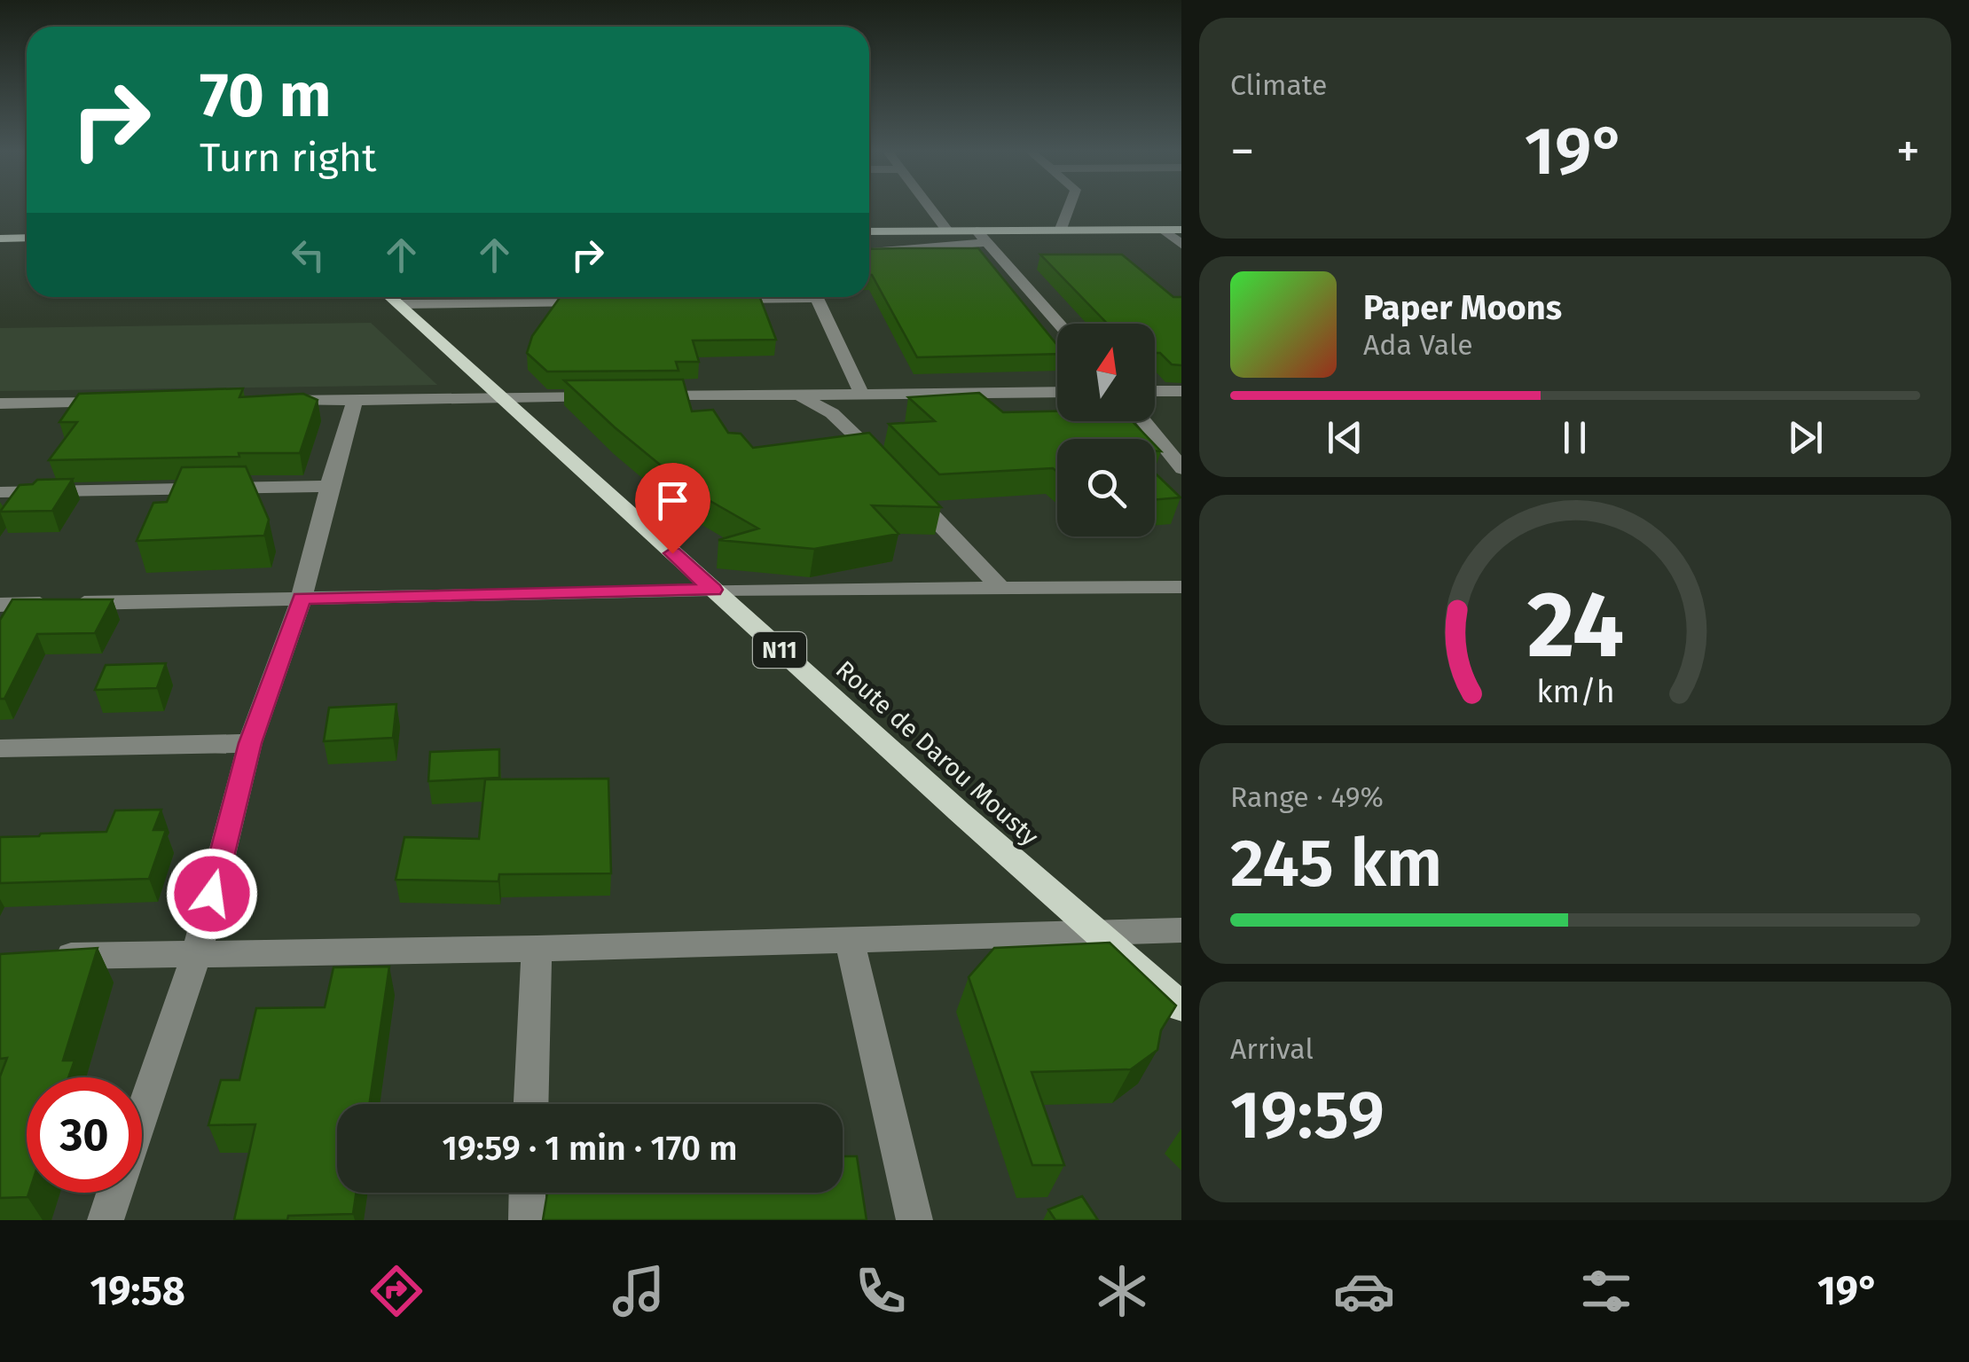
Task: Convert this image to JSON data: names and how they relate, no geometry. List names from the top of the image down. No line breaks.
{"streets":{"main road":["N11","Route de Darou Mousty"]},"north":"top","page":{"tile":["Climate",["Range · 49%","245 km"],["Arrival","19:59"]],"turn":["70 m","Turn right"],"heat":["−","19°","+"],"song":["Paper Moons","Ada Vale"],"limit":"30","trip":"19:59 · 1 min · 170 m","tabs":["19:58","19°"],"gauge":["24","km/h"]}}
